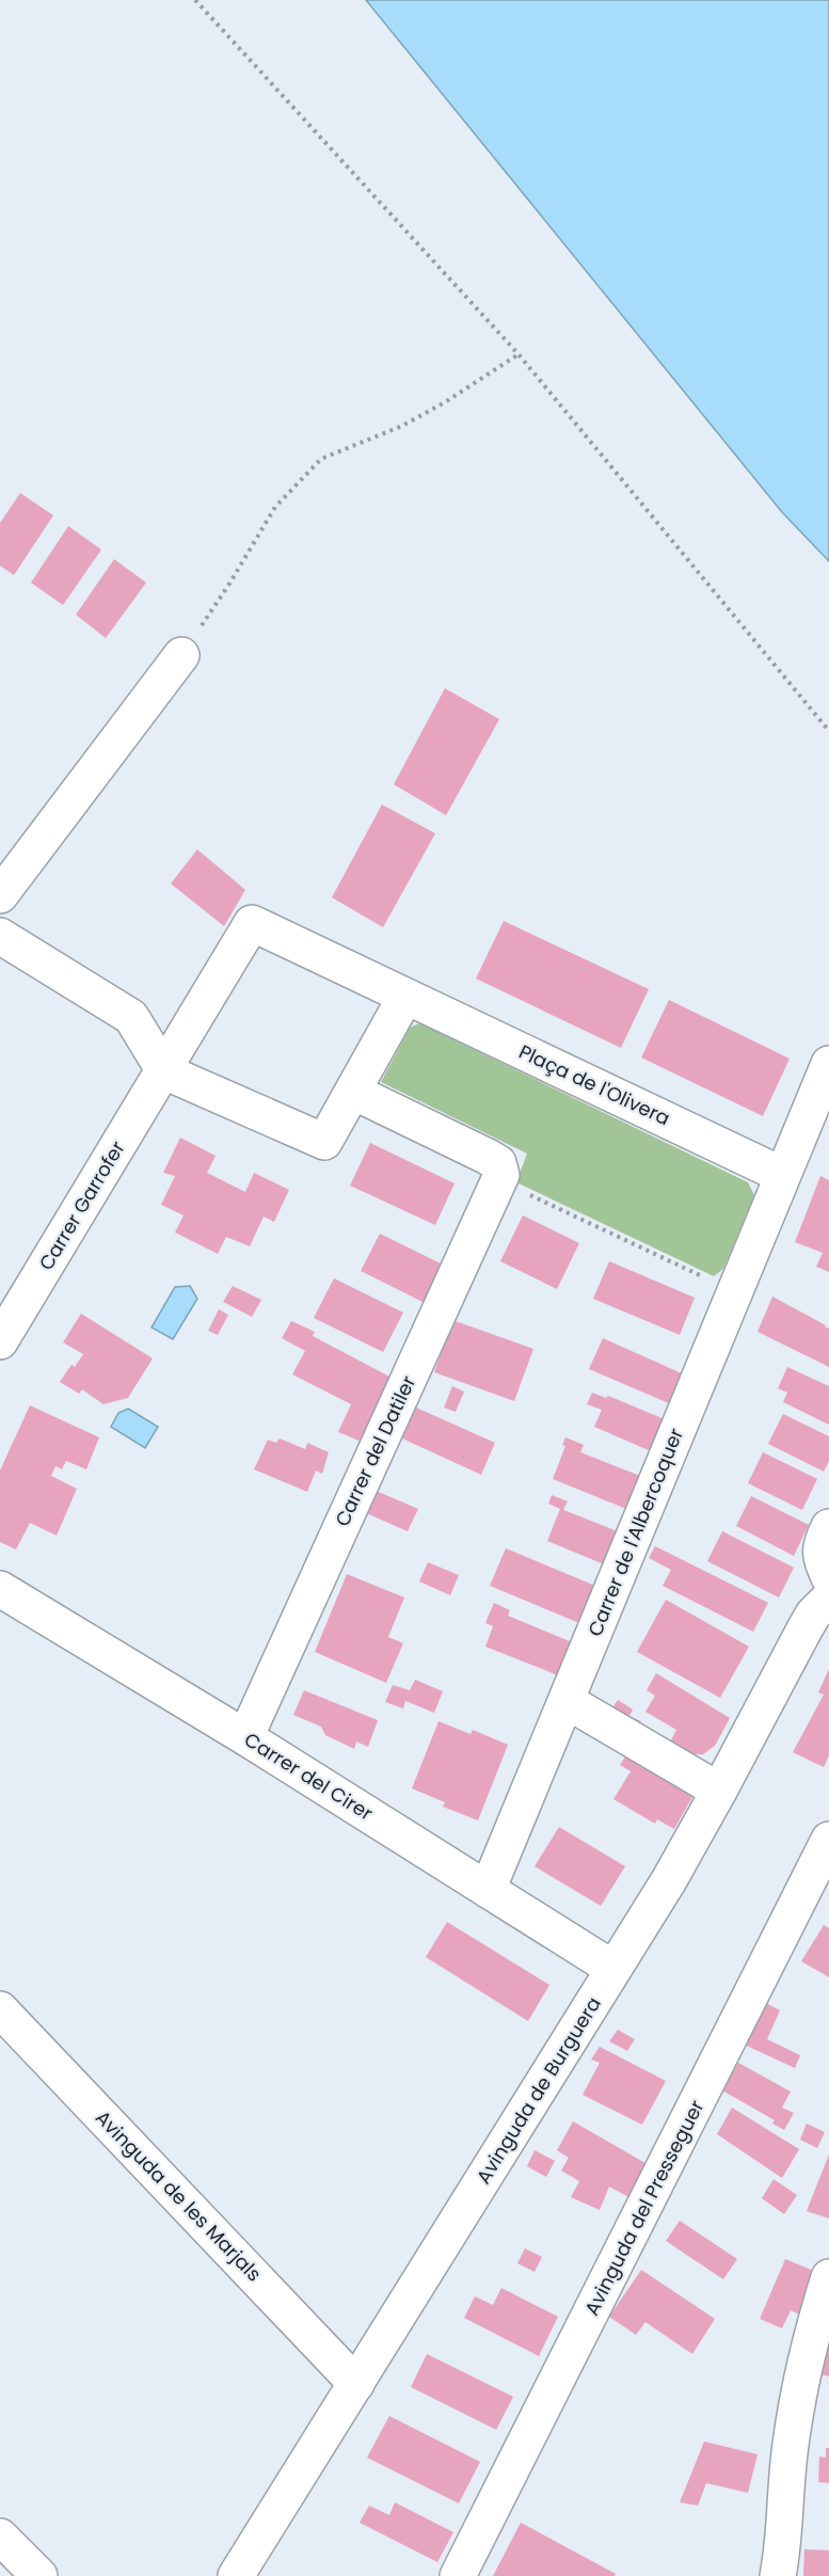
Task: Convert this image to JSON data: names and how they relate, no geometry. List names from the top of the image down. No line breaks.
{"streets":{"street":["Plaça de l'Olivera","Carrer Garrofer","Carrer del Datiler","Carrer de l'Albercoquer","Carrer del Cirer","Avinguda de Burguera","Avinguda de les Marjals","Avinguda del Presseguer"]},"crossings":[["Plaça de l'Olivera","Carrer Garrofer"],["Plaça de l'Olivera","Carrer de l'Albercoquer"],["Carrer del Datiler","Carrer del Cirer"],["Carrer de l'Albercoquer","Carrer del Cirer"],["Carrer del Cirer","Avinguda de Burguera"],["Avinguda de Burguera","Avinguda de les Marjals"]]}
